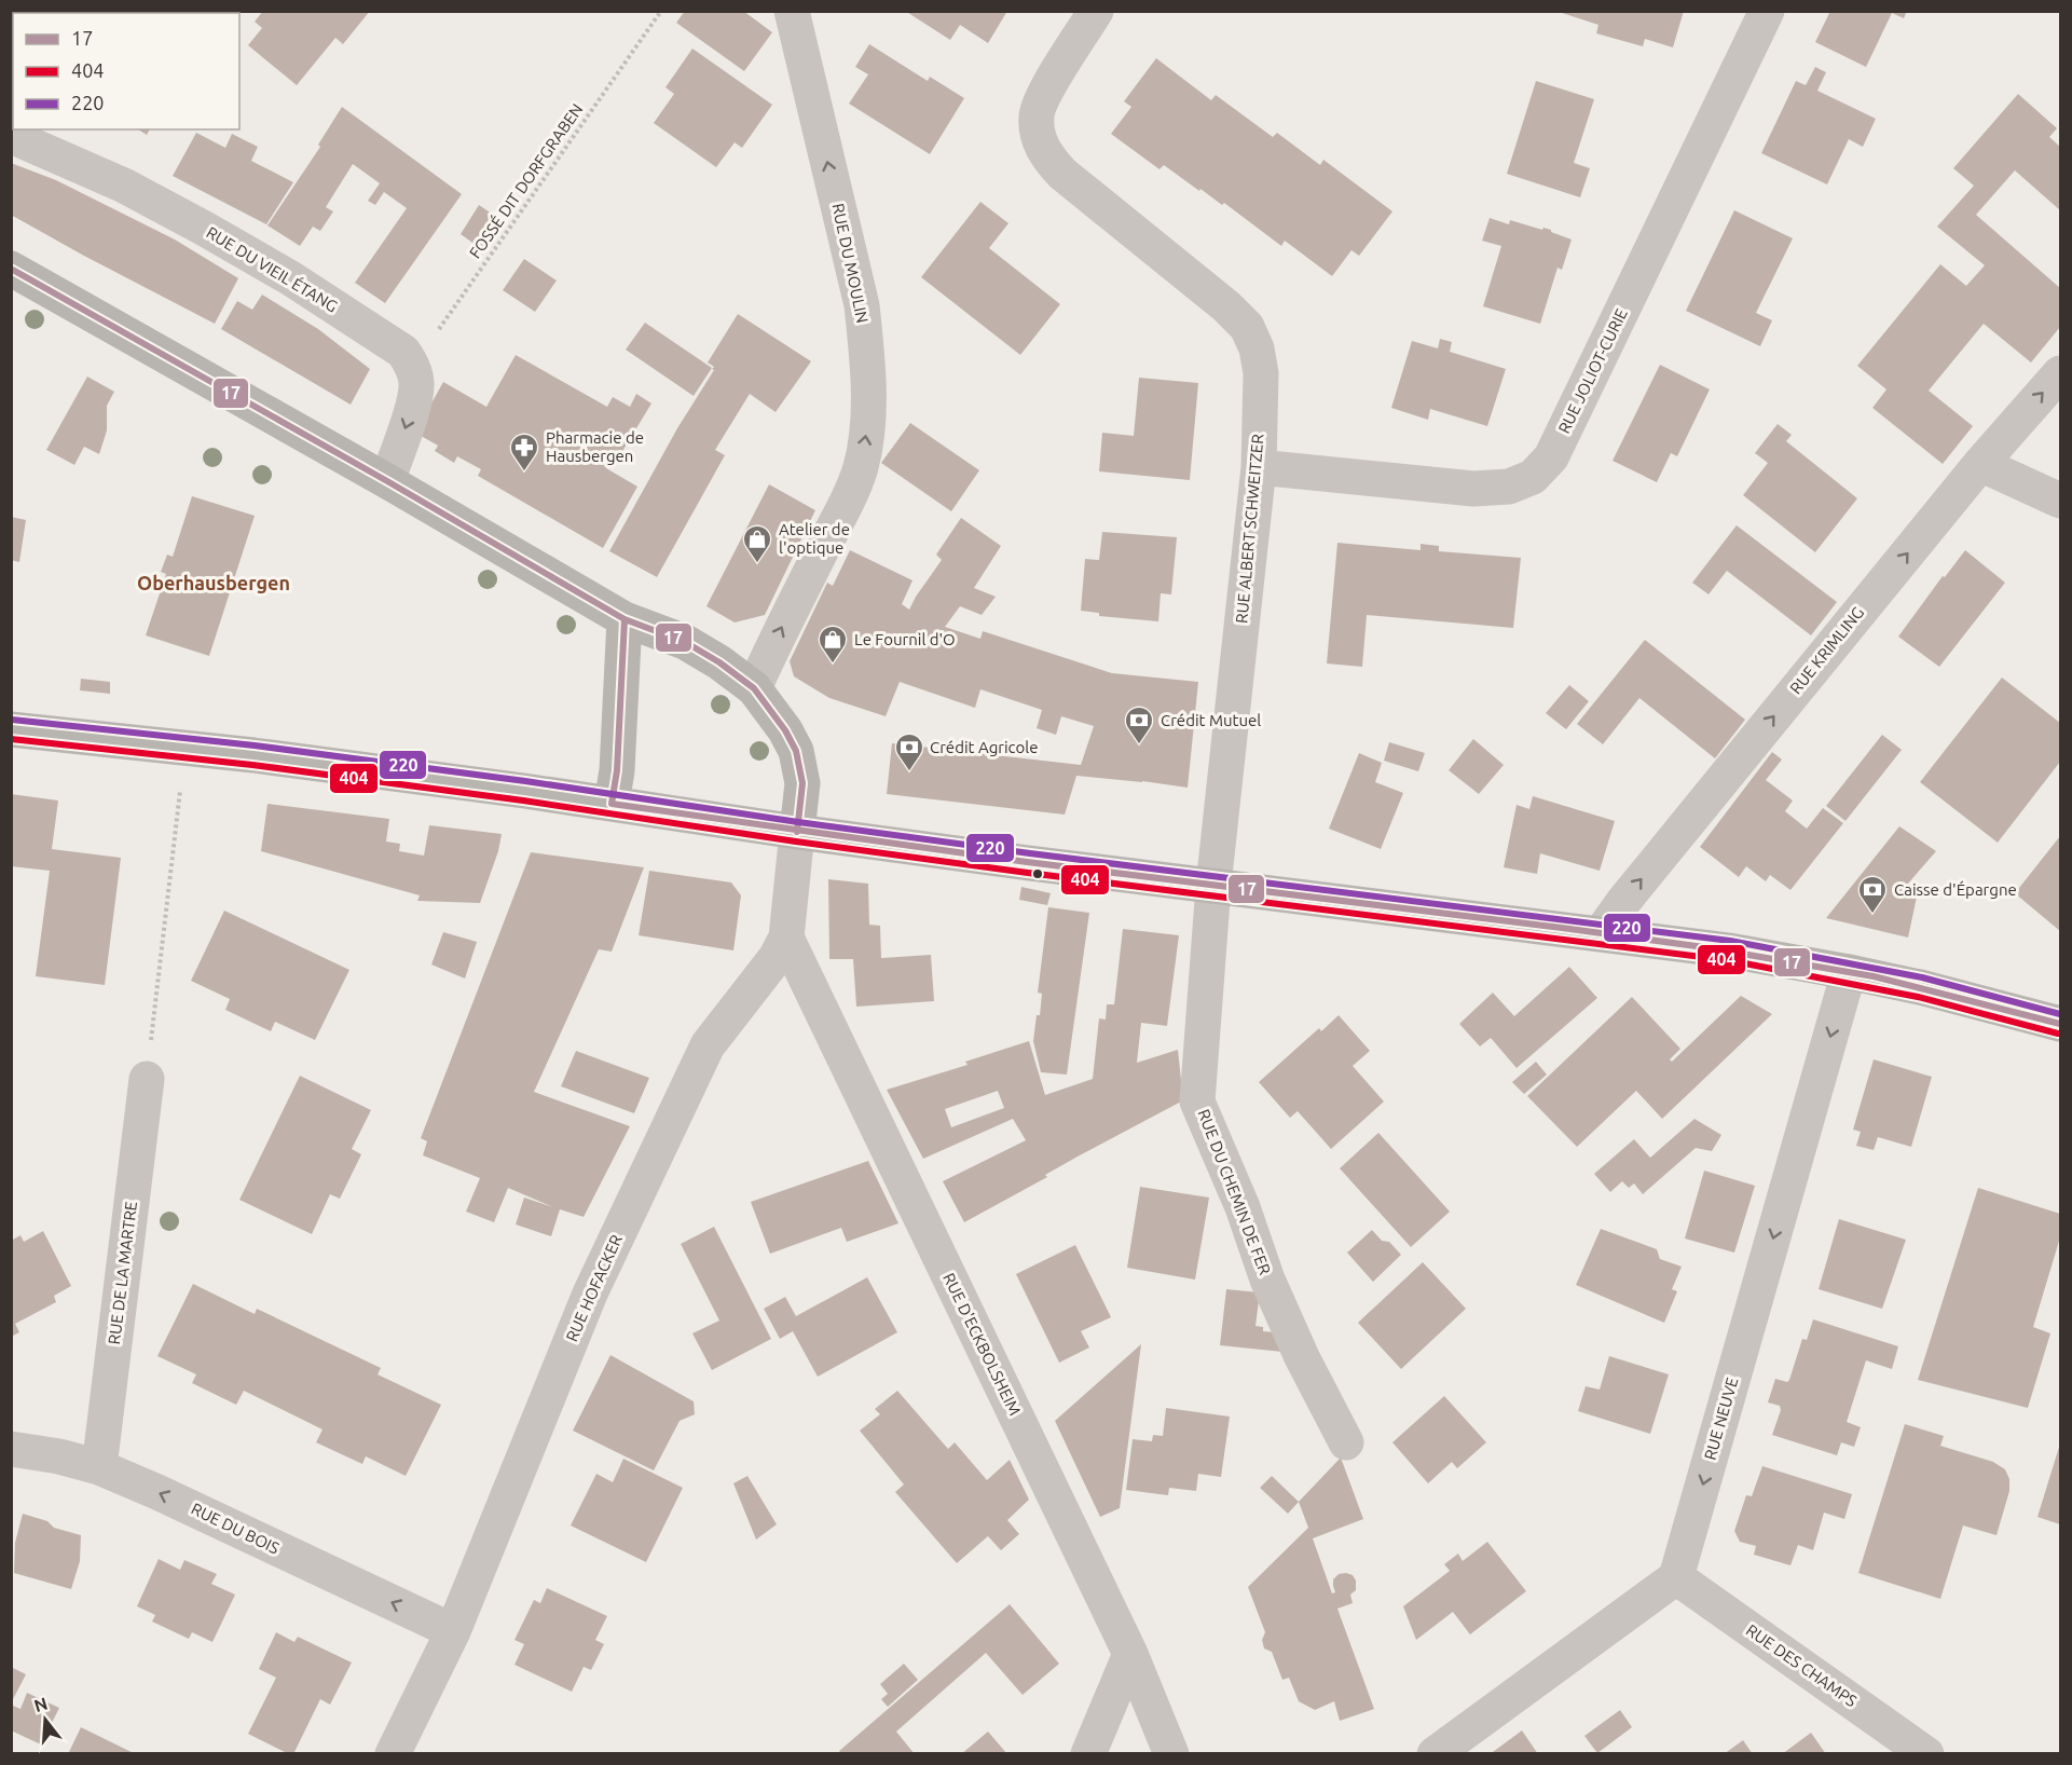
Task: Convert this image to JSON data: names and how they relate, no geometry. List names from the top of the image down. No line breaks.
{"streets":{"street":["RUE DU MOULIN","RUE DU VIEIL ÉTANG","RUE JOLIOT-CURIE","RUE ALBERT SCHWEITZER","RUE KRIMLING","RUE DU CHEMIN DE FER","RUE DE LA MARTRE","RUE HOFACKER","RUE D'ECKBOLSHEIM","RUE NEUVE","RUE DU BOIS","RUE DES CHAMPS"],"path":["FOSSÉ DIT DORFGRABEN"]},"crossings":[["FOSSÉ DIT DORFGRABEN","RUE DU VIEIL ÉTANG"],["RUE JOLIOT-CURIE","RUE ALBERT SCHWEITZER"],["RUE ALBERT SCHWEITZER","RUE DU CHEMIN DE FER"],["RUE DE LA MARTRE","RUE DU BOIS"],["RUE HOFACKER","RUE D'ECKBOLSHEIM"],["RUE HOFACKER","RUE DU BOIS"],["RUE NEUVE","RUE DES CHAMPS"]],"one_way":["RUE DU MOULIN","RUE KRIMLING","RUE NEUVE","RUE DU BOIS"],"districts":["Oberhausbergen"],"places":{"pharmacy":["Pharmacie de Hausbergen"],"shop":["Atelier de l'optique","Le Fournil d'O"],"bank":["Crédit Mutuel","Crédit Agricole","Caisse d'Épargne"]},"lines":["transit line 17","transit line 220","transit line 404"],"legend":["17","404","220"],"north":"top"}
